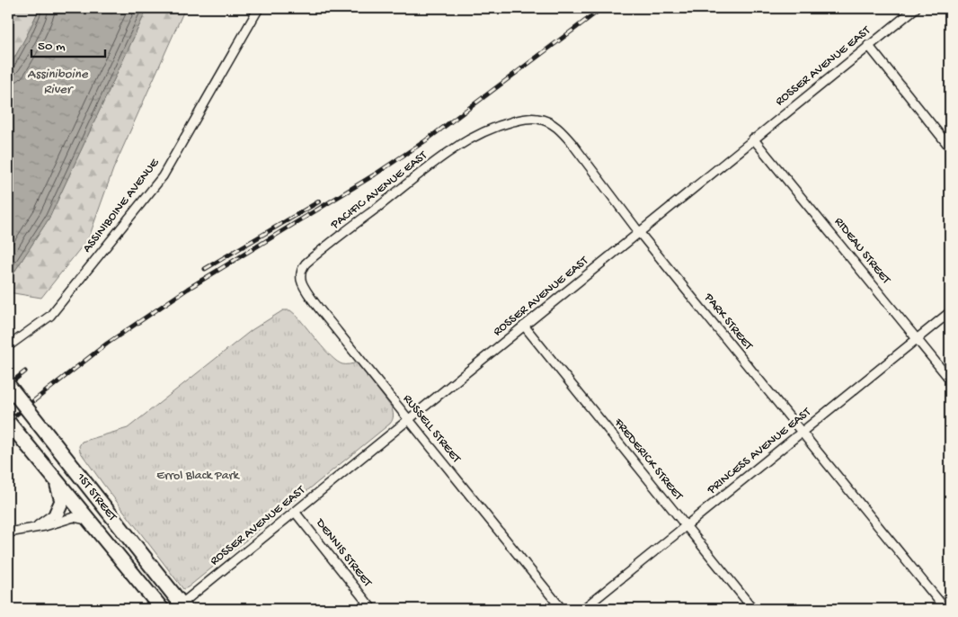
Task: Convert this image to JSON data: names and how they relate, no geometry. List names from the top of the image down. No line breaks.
{"streets":{"main road":["1ST STREET"],"street":["ROSSER AVENUE EAST","PACIFIC AVENUE EAST","ASSINIBOINE AVENUE","RIDEAU STREET","PARK STREET","RUSSELL STREET","PRINCESS AVENUE EAST","FREDERICK STREET","DENNIS STREET"]},"crossings":[["ROSSER AVENUE EAST","RIDEAU STREET"],["ROSSER AVENUE EAST","PARK STREET"],["ROSSER AVENUE EAST","RUSSELL STREET"],["ROSSER AVENUE EAST","FREDERICK STREET"],["ROSSER AVENUE EAST","1ST STREET"],["ROSSER AVENUE EAST","DENNIS STREET"],["PACIFIC AVENUE EAST","PARK STREET"],["PACIFIC AVENUE EAST","RUSSELL STREET"],["RIDEAU STREET","PRINCESS AVENUE EAST"],["PARK STREET","PRINCESS AVENUE EAST"],["PRINCESS AVENUE EAST","FREDERICK STREET"]],"water":["Assiniboine River"],"parks":["Errol Black Park"],"scale_bar":"50 m"}
